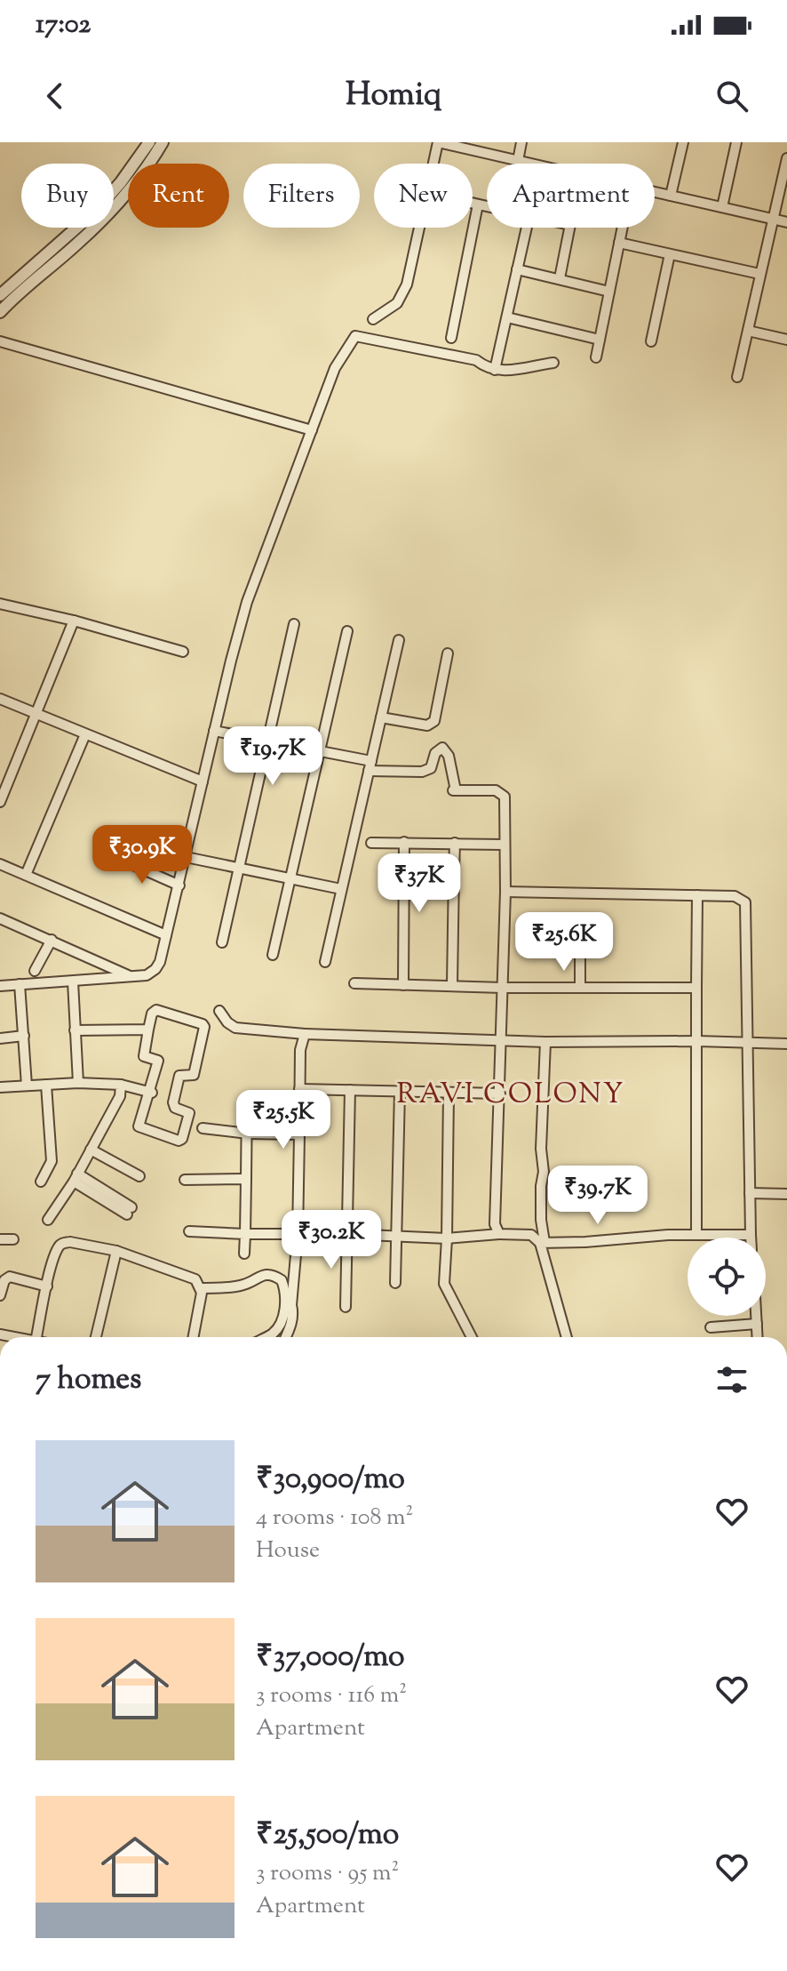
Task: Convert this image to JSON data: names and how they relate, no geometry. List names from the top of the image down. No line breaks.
{"districts":["RAVI COLONY"],"page":{"status":"17:02","header":"Homiq","chip":["Buy","Rent","Filters","New","Apartment"],"price":["₹19.7K","₹30.9K","₹37K","₹25.6K","₹25.5K","₹39.7K","₹30.2K"],"heading":"7 homes","list":[{"name":"₹30,900/mo","note":"4 rooms · 108 m² · House"},{"name":"₹37,000/mo","note":"3 rooms · 116 m² · Apartment"},{"name":"₹25,500/mo","note":"3 rooms · 95 m² · Apartment"}]}}
